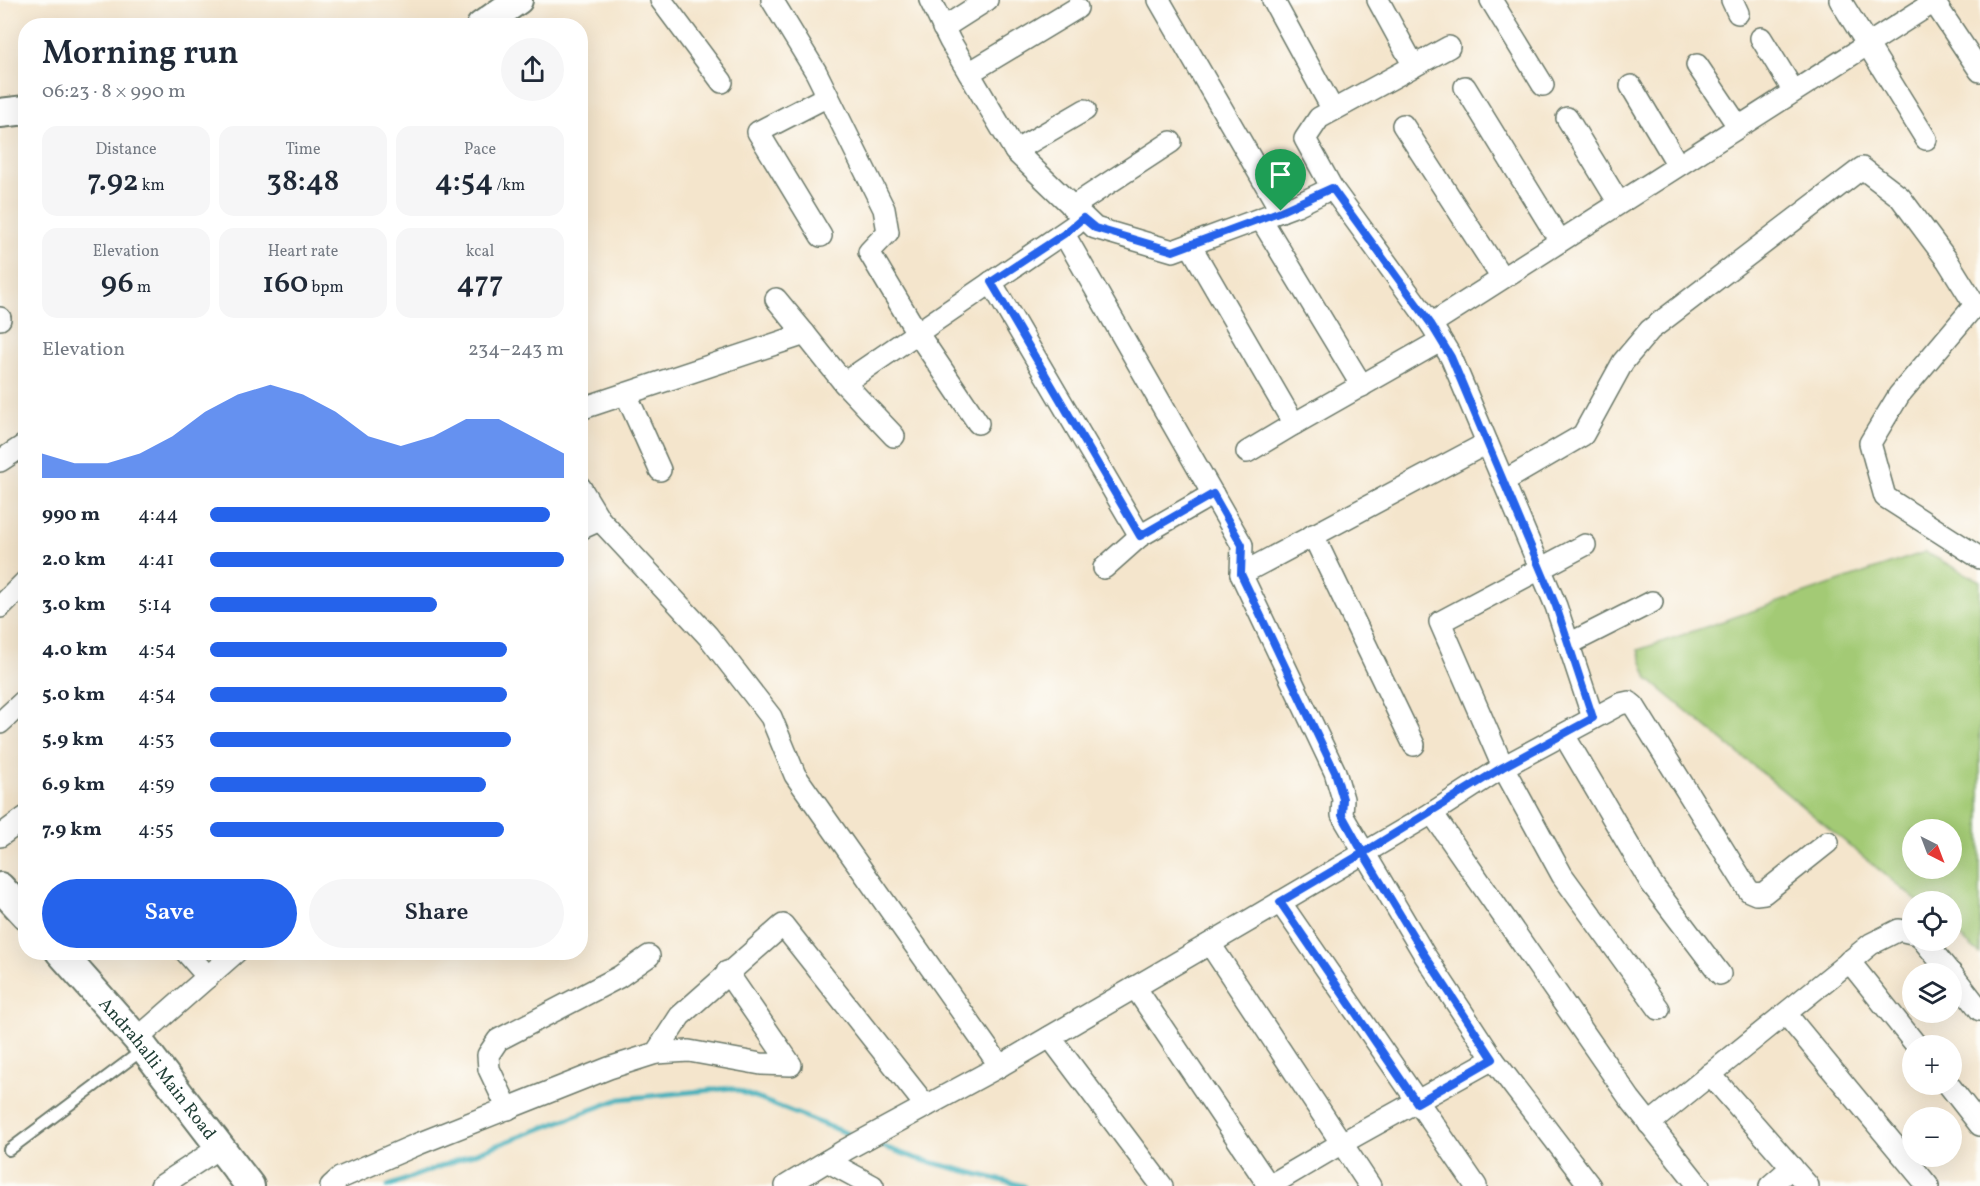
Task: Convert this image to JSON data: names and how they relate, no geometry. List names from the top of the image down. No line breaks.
{"streets":{"main road":["Andrahalli Main Road"]},"north":"bottom right","page":{"heading":["Morning run","06:23 · 8 × 990 m"],"stats":[["Distance","7.92 km"],["Time","38:48"],["Pace","4:54 /km"],["Elevation","96 m"],["Heart rate","160 bpm"],["kcal","477"]],"chart":["Elevation","234–243 m"],"list":[{"name":"990 m","note":"4:44"},{"name":"2.0 km","note":"4:41"},{"name":"3.0 km","note":"5:14"},{"name":"4.0 km","note":"4:54"},{"name":"5.0 km","note":"4:54"},{"name":"5.9 km","note":"4:53"},{"name":"6.9 km","note":"4:59"},{"name":"7.9 km","note":"4:55"}],"map_buttons":["+","−"],"buttons":["Save","Share"]}}
